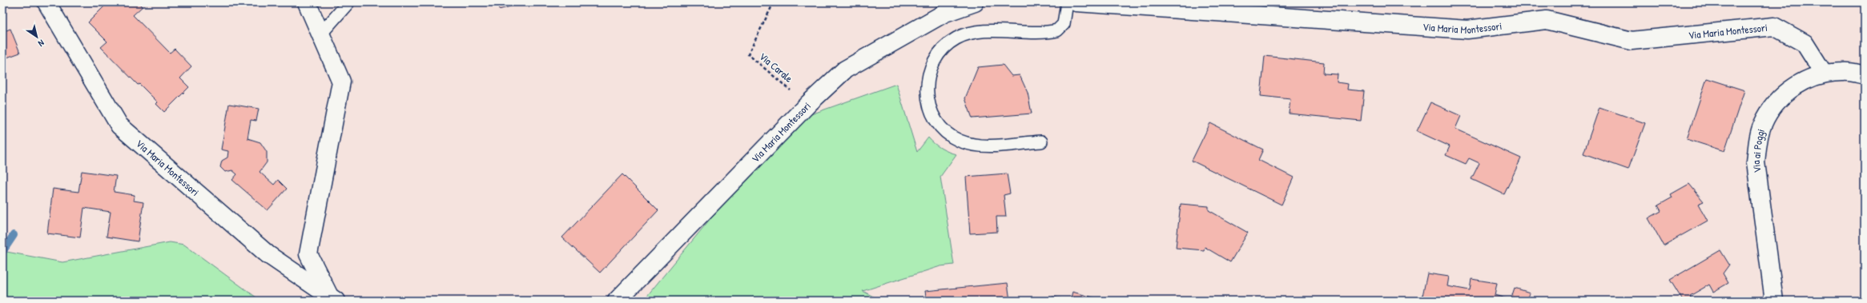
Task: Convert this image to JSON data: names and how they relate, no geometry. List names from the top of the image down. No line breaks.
{"streets":{"street":["Via Maria Montessori","Via ai Poggi"],"path":["Via Carale"]},"crossings":[["Via Maria Montessori","Via Carale"],["Via Maria Montessori","Via ai Poggi"]],"north":"bottom right"}
